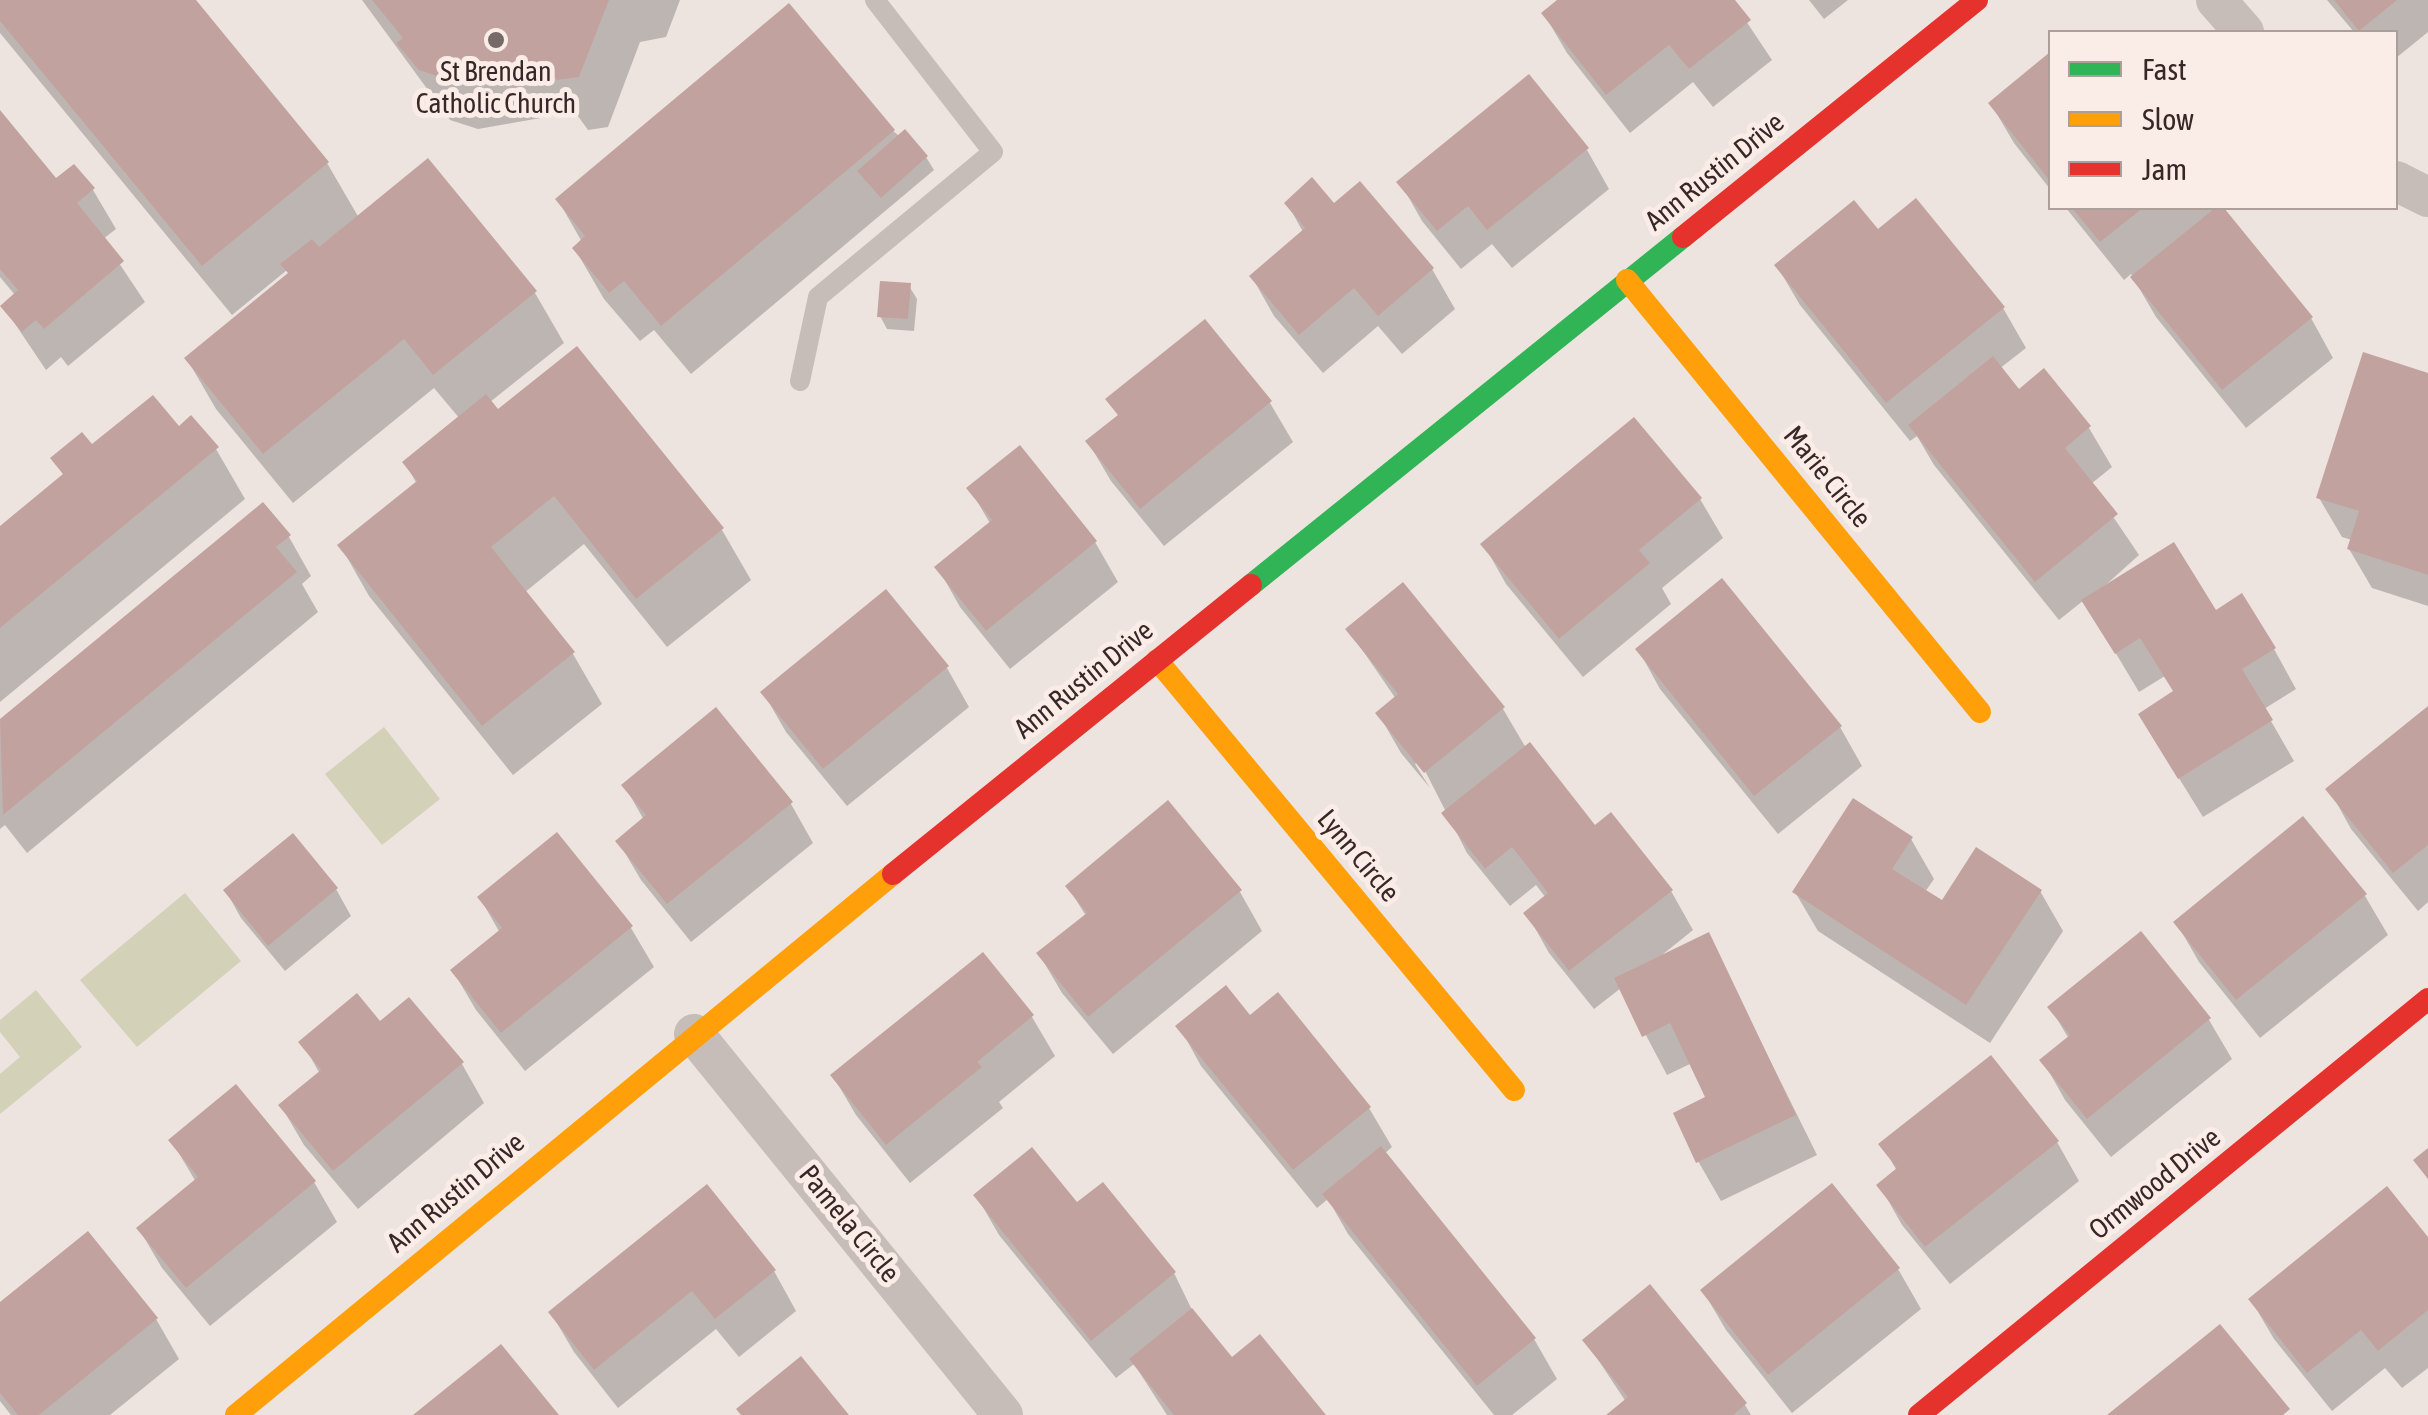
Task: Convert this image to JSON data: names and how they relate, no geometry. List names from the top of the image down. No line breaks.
{"streets":{"street":["Ann Rustin Drive","Marie Circle","Lynn Circle","Ormwood Drive","Pamela Circle"]},"crossings":[["Ann Rustin Drive","Marie Circle"],["Ann Rustin Drive","Lynn Circle"],["Ann Rustin Drive","Pamela Circle"]],"places":["St Brendan Catholic Church"],"legend":["Fast","Slow","Jam"]}
